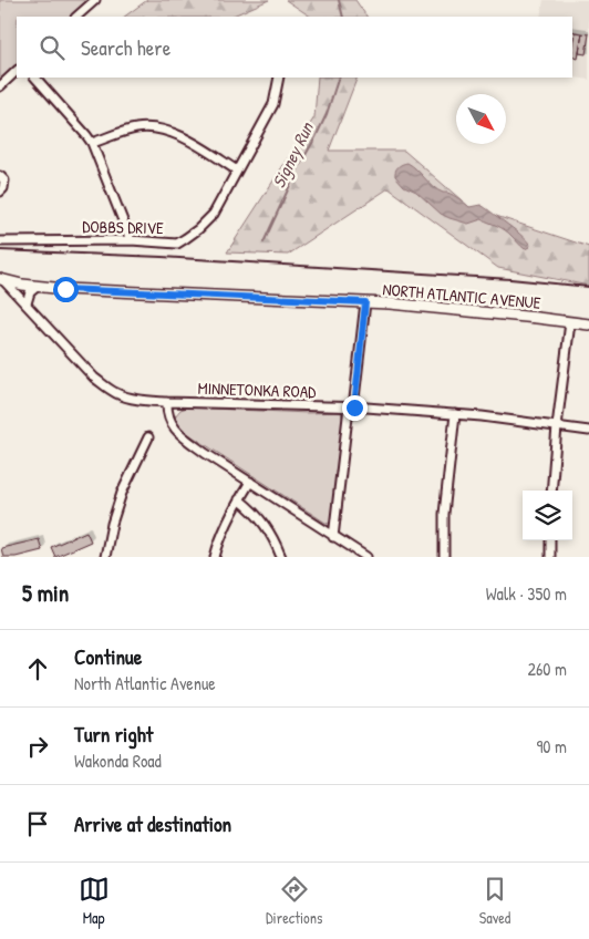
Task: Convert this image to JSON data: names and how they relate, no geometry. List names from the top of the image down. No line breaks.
{"streets":{"street":["DOBBS DRIVE","NORTH ATLANTIC AVENUE","MINNETONKA ROAD"]},"crossings":[["NORTH ATLANTIC AVENUE","MINNETONKA ROAD"]],"water":["Signey Run"],"north":"bottom right","page":{"search":"Search here","heading":["5 min","Walk · 350 m"],"list":[["Continue","North Atlantic Avenue","260 m"],["Turn right","Wakonda Road","90 m"],"Arrive at destination"],"nav":["Map","Directions","Saved"]}}
